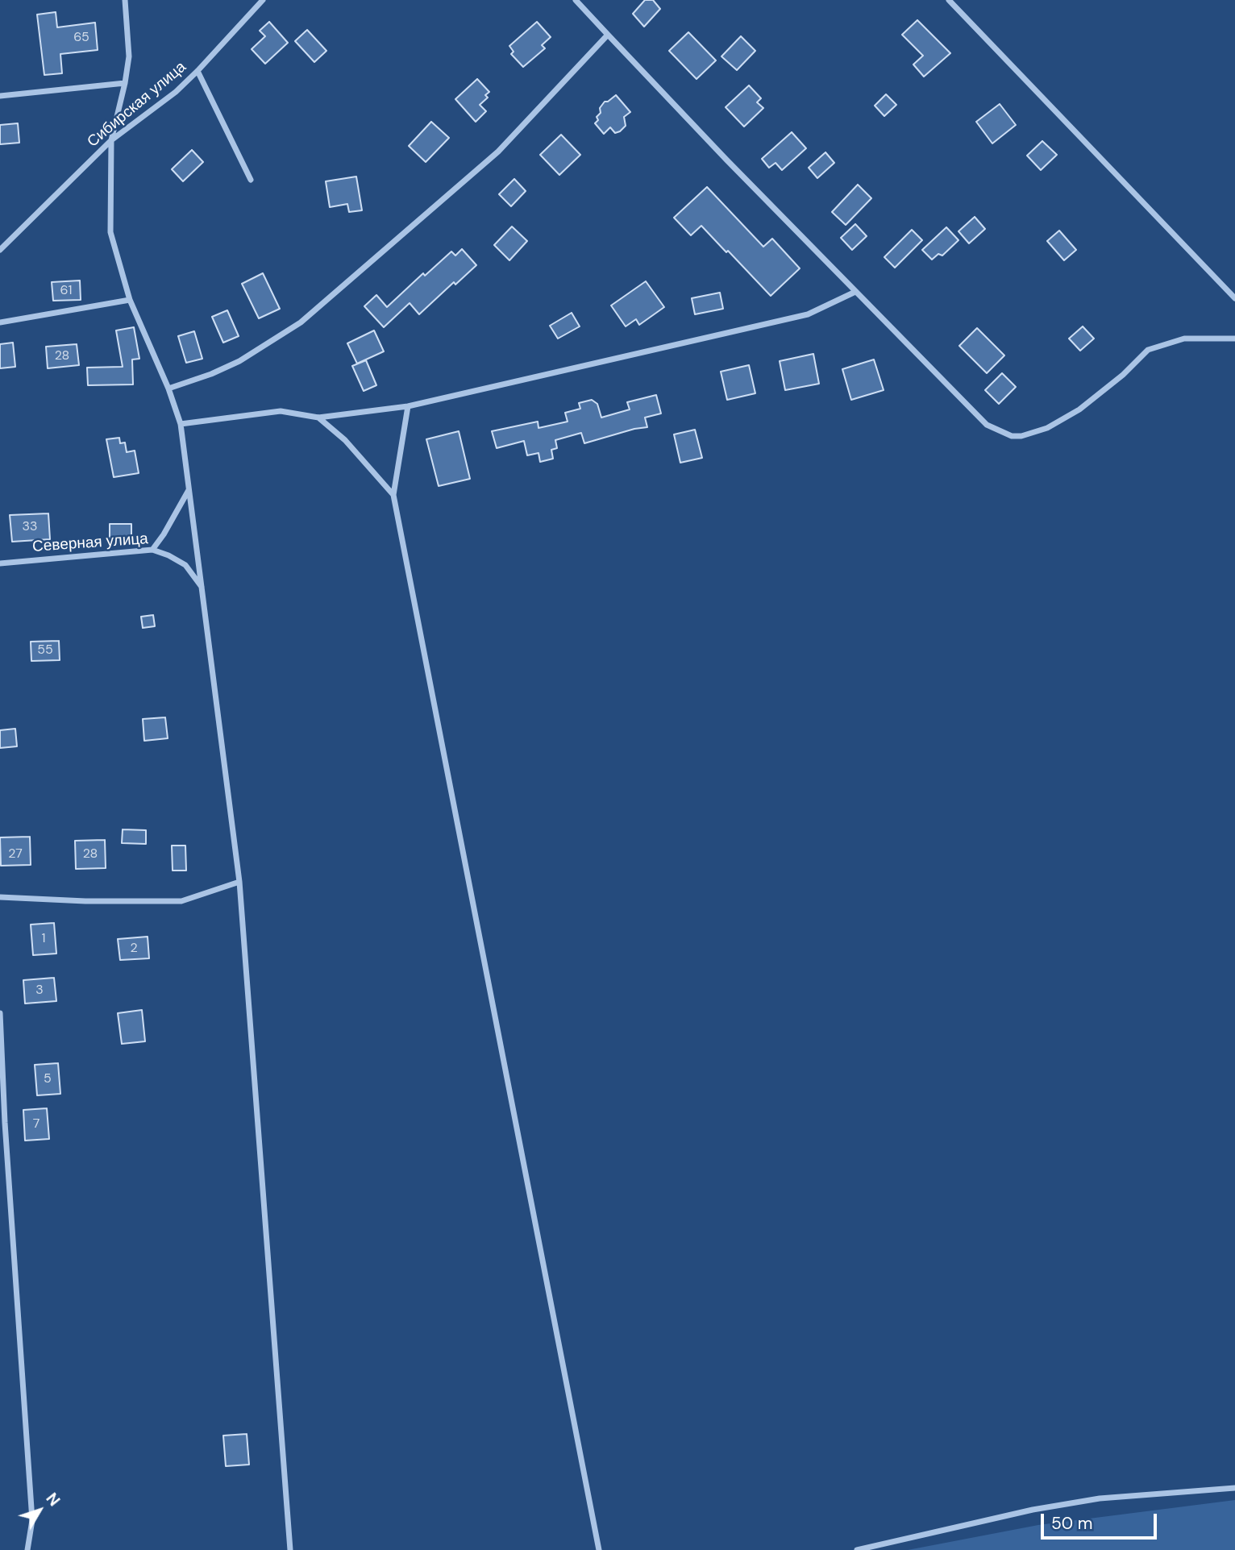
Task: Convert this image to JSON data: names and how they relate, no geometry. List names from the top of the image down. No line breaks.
{"streets":{"street":["Сибирская улица","Северная улица"]},"house_numbers":["65","61","28","33","55","27","28","1","2","3","5","7"],"scale_bar":"50 m","north":"top right"}
